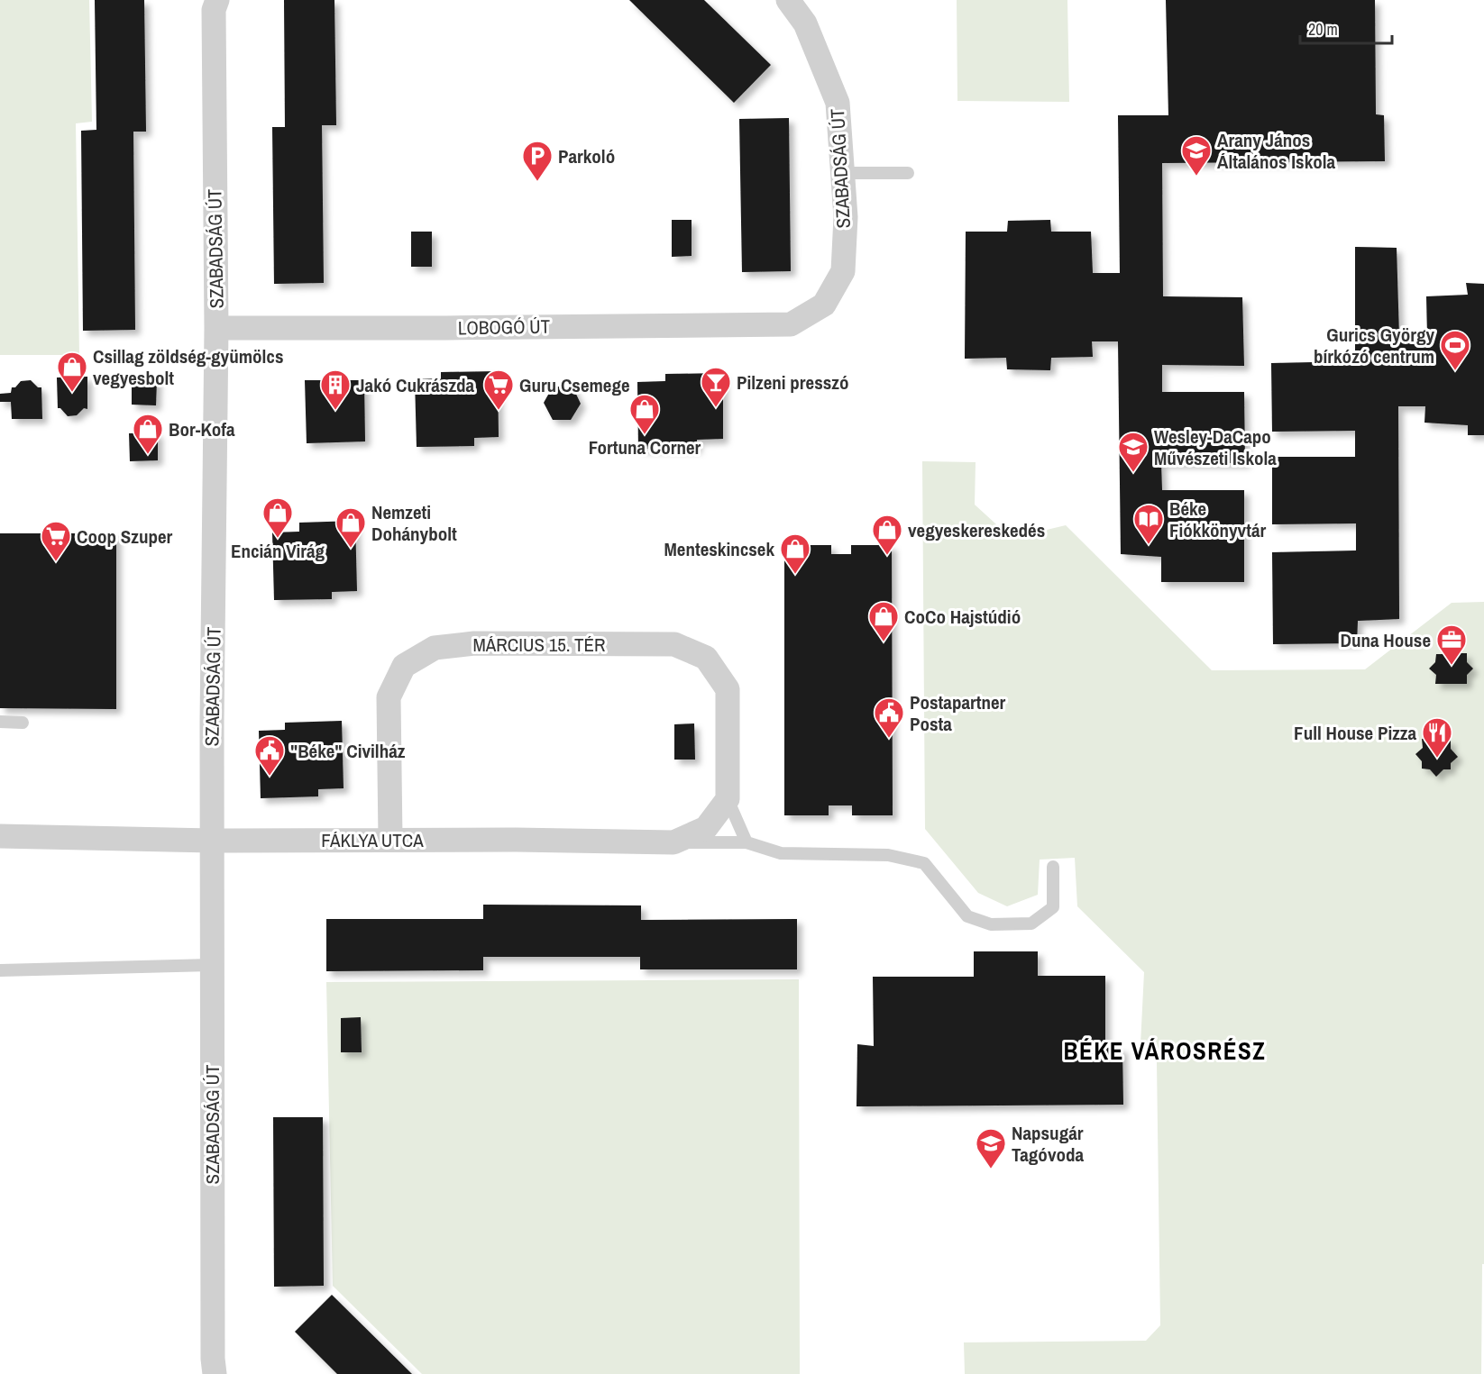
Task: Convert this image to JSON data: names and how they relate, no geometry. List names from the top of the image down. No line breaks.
{"streets":{"street":["SZABADSÁG ÚT","LOBOGÓ ÚT","MÁRCIUS 15. TÉR","FÁKLYA UTCA"]},"crossings":[["SZABADSÁG ÚT","LOBOGÓ ÚT"],["SZABADSÁG ÚT","FÁKLYA UTCA"],["MÁRCIUS 15. TÉR","FÁKLYA UTCA"]],"districts":["BÉKE VÁROSRÉSZ"],"places":{"school or university":["Arany János Általános Iskola","Wesley-DaCapo Művészeti Iskola","Napsugár Tagóvoda"],"parking":["Parkoló"],"sports":["Gurics György bírkózó centrum"],"shop":["Csillag zöldség-gyümölcs vegyesbolt","Fortuna Corner","Bor-Kofa","Encián Virág","Nemzeti Dohánybolt","vegyeskereskedés","Menteskincsek","CoCo Hajstúdió"],"bar":["Pilzeni presszó"],"building":["Jakó Cukrászda"],"supermarket":["Guru Csemege","Coop Szuper"],"library":["Béke Fiókkönyvtár"],"office":["Duna House"],"public building":["Postapartner Posta","\"Béke\" Civilház"],"restaurant":["Full House Pizza"]},"scale_bar":"20 m"}
